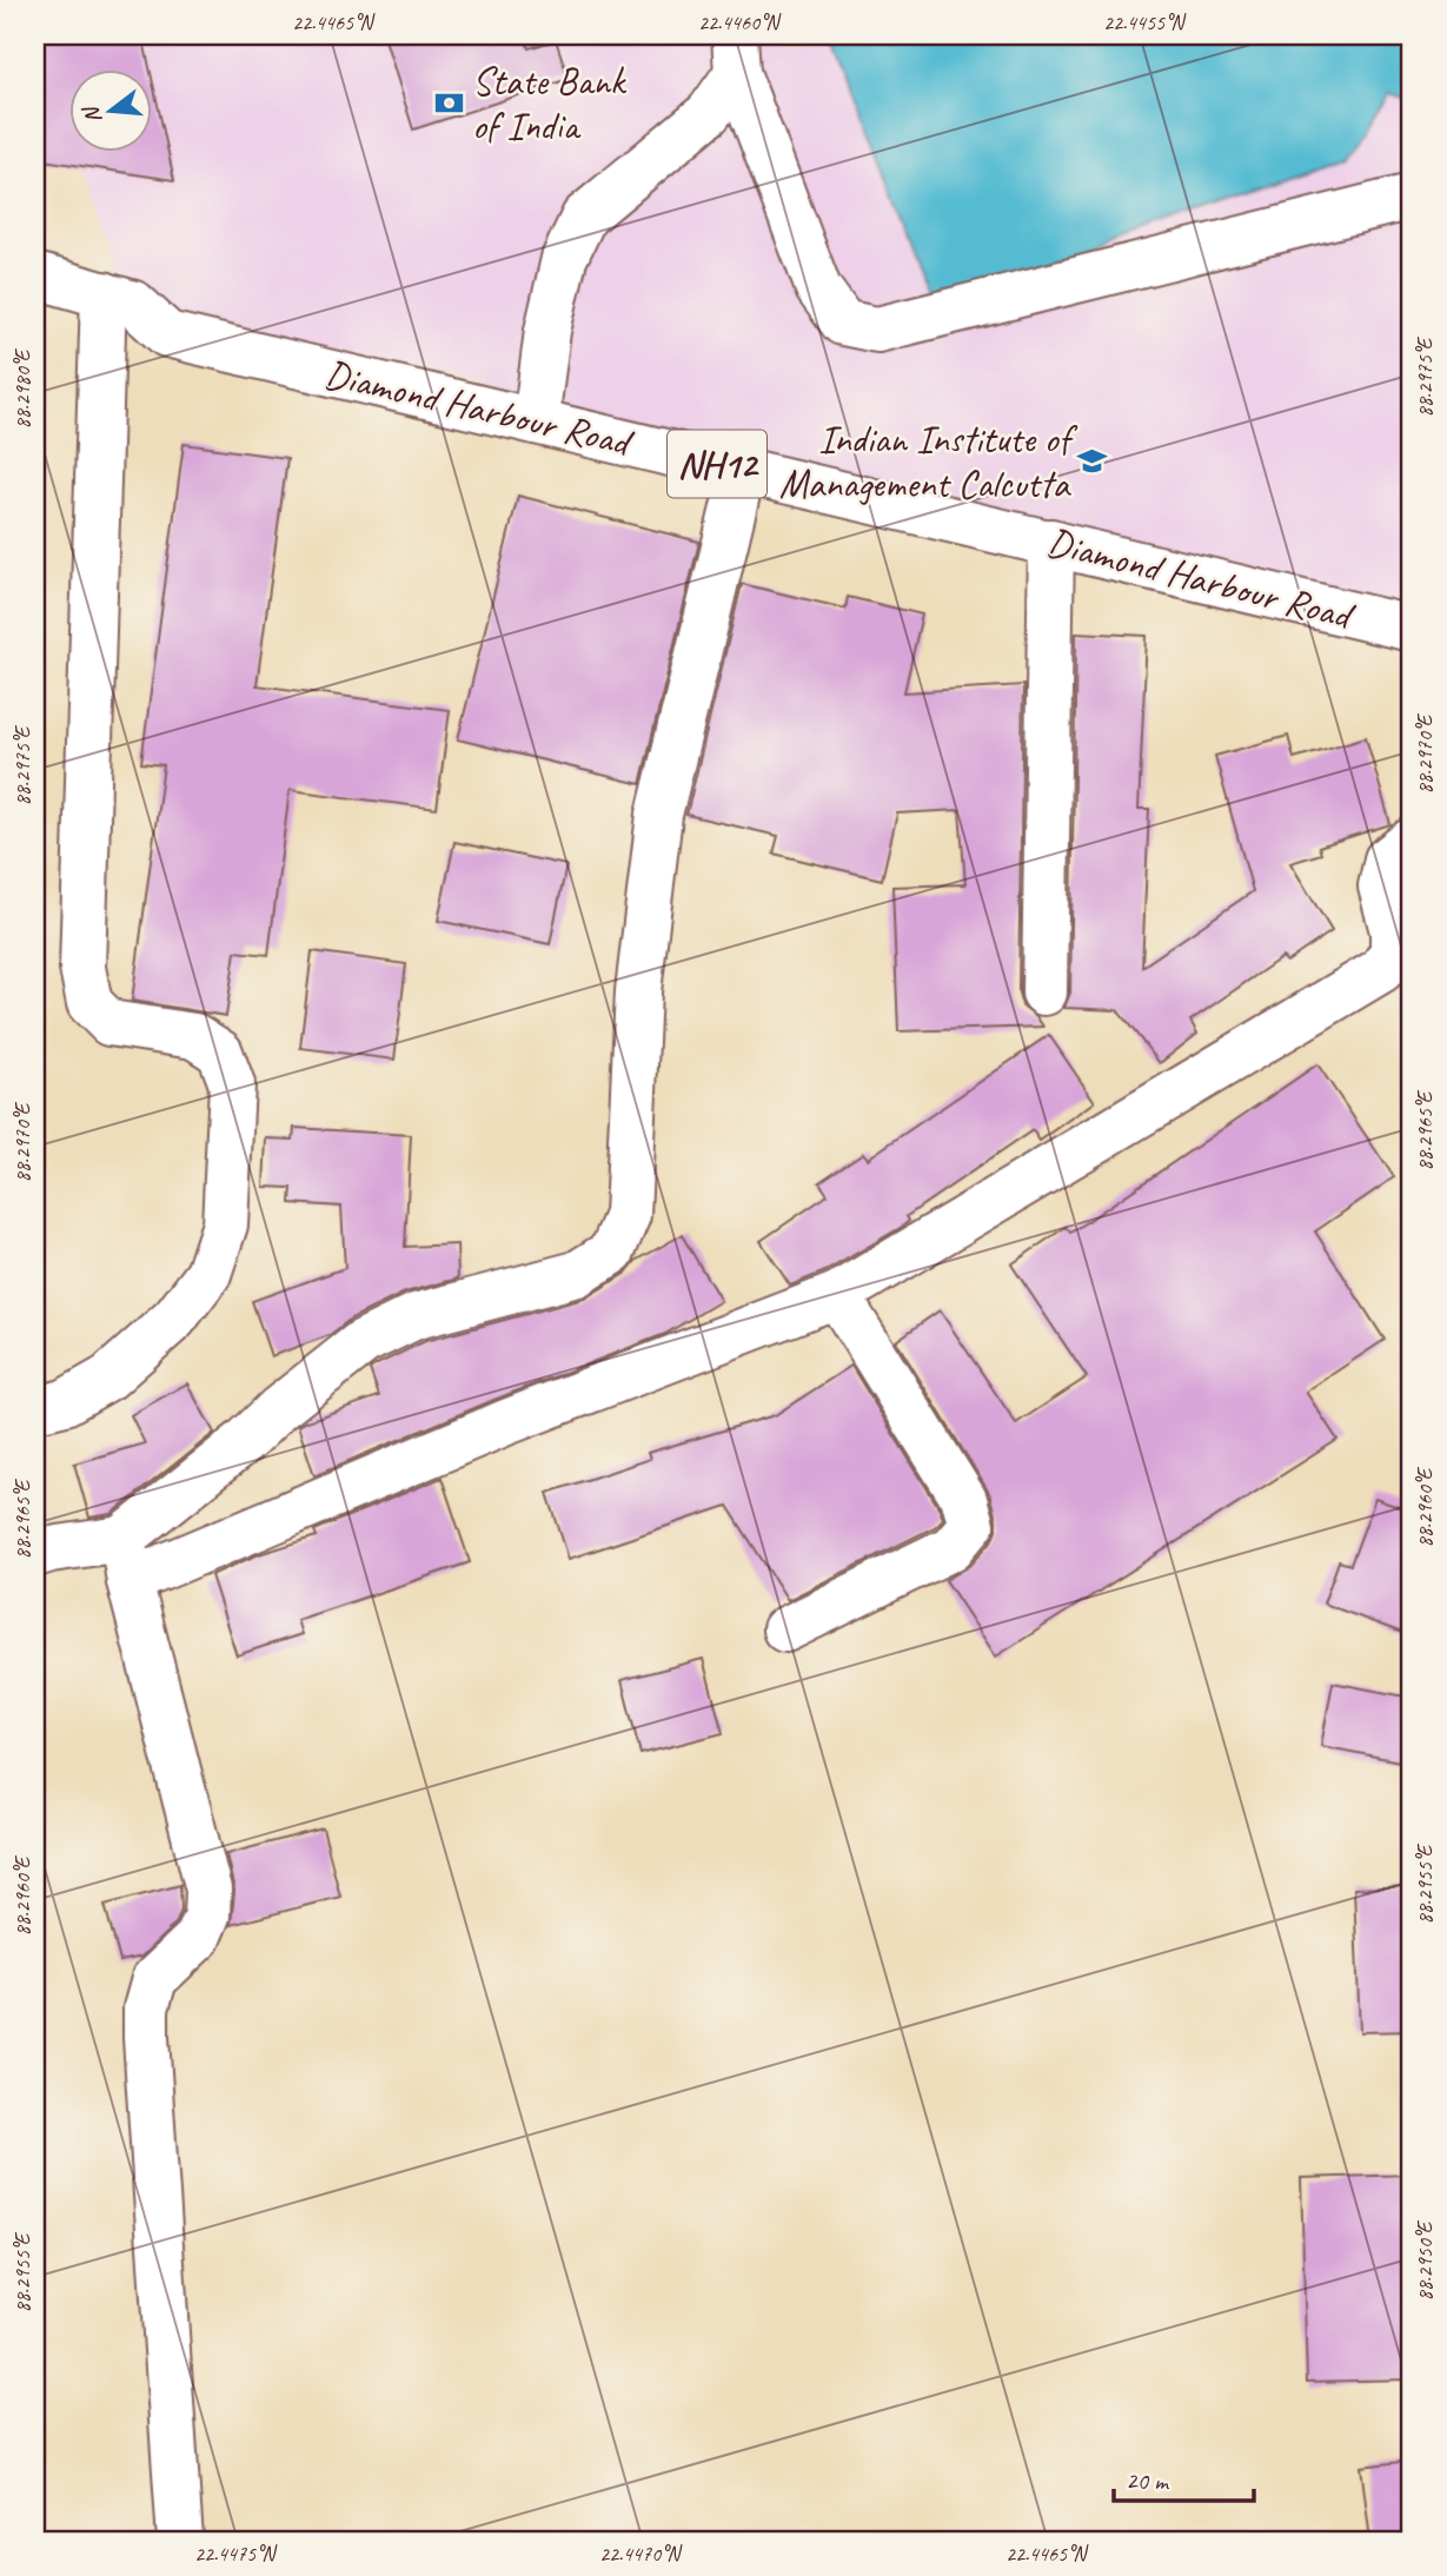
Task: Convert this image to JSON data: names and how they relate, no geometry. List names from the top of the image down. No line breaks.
{"streets":{"main road":["Diamond Harbour Road","NH12"]},"places":{"bank":["State Bank of India"],"school or university":["Indian Institute of Management Calcutta"]},"scale_bar":"20 m","north":"left","coordinates":["22.4465°N","22.4460°N","22.4455°N","88.2975°E","88.2980°E","88.2970°E","88.2965°E","88.2960°E","88.2955°E","88.2950°E","22.4475°N","22.4470°N"]}
